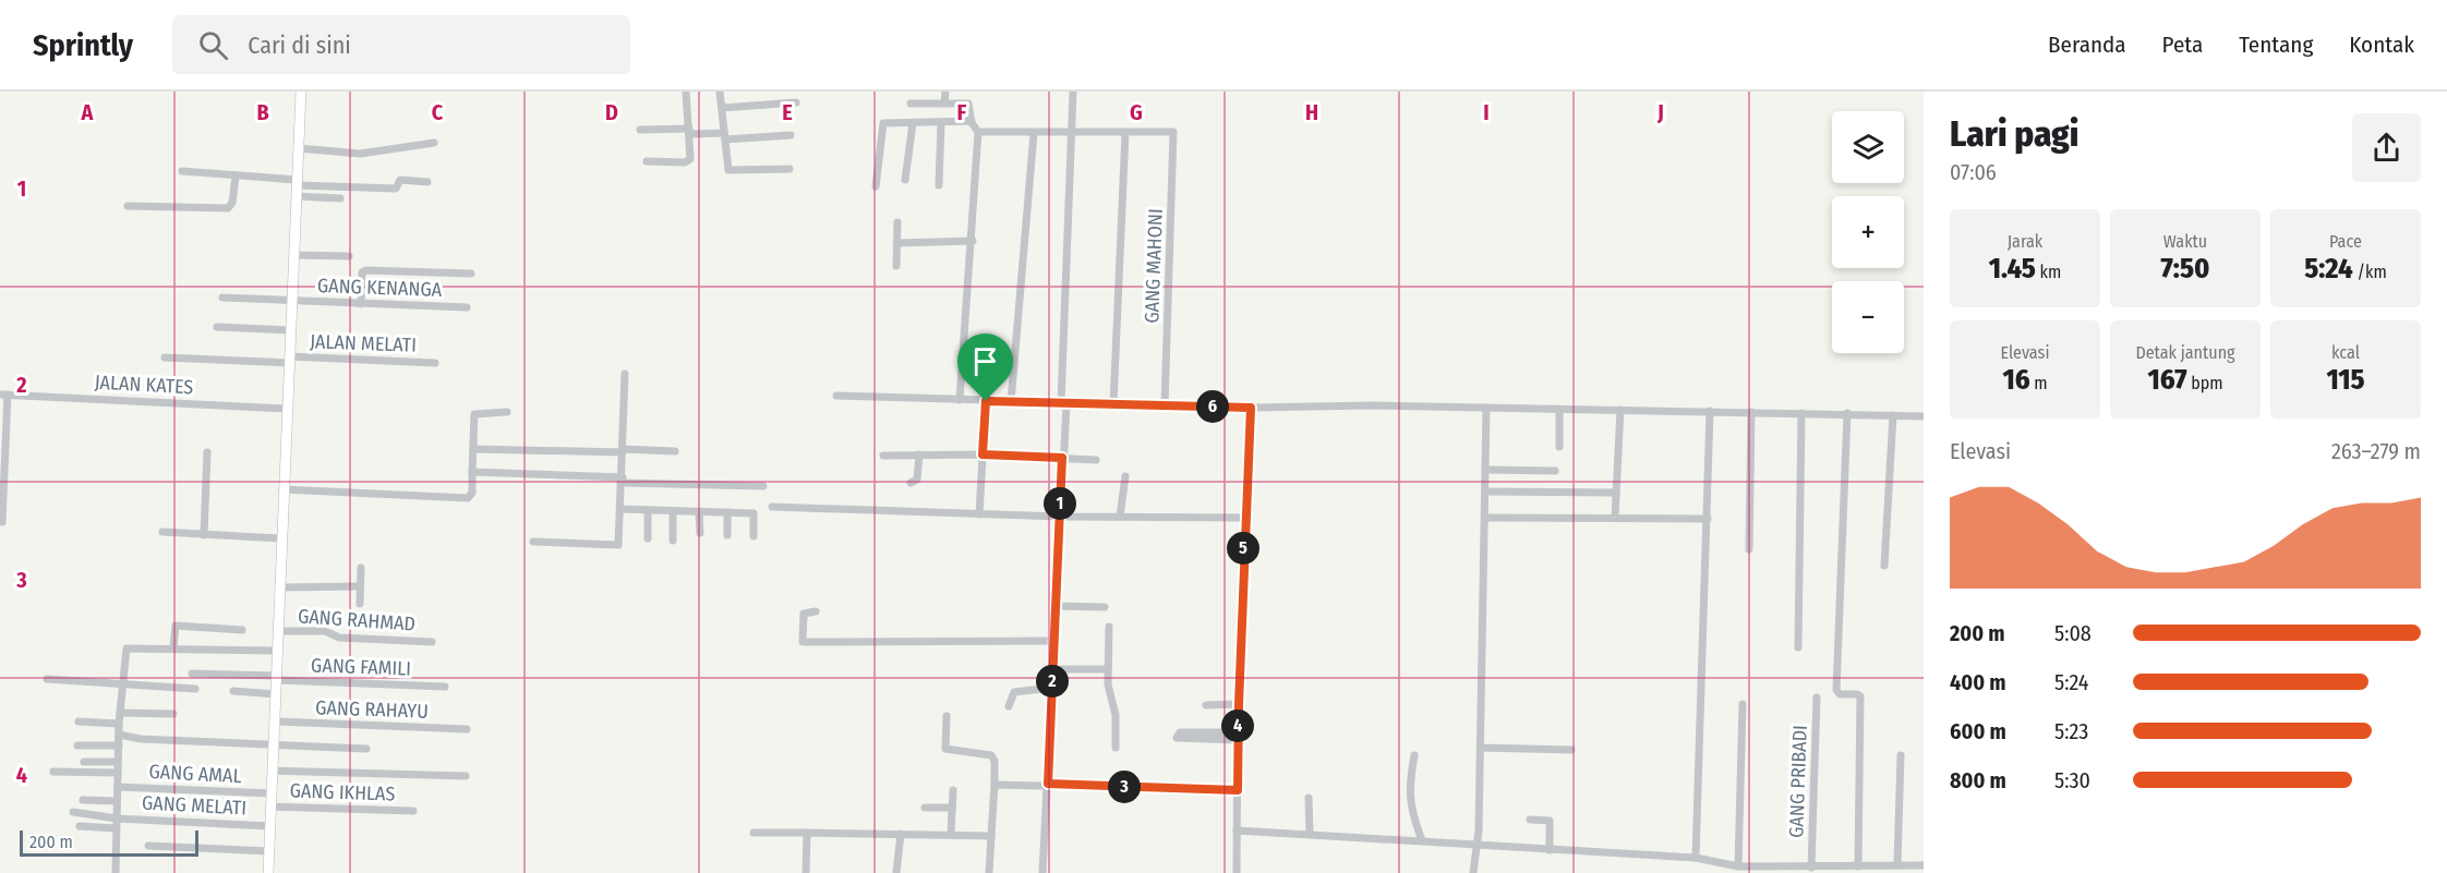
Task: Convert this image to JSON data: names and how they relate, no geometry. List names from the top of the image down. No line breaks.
{"streets":{"street":["GANG MAHONI","GANG KENANGA","JALAN MELATI","JALAN KATES","GANG RAHMAD","GANG FAMILI","GANG RAHAYU","GANG AMAL","GANG PRIBADI","GANG IKHLAS","GANG MELATI"]},"scale_bar":"200 m","page":{"header":"Sprintly","search":"Cari di sini","nav":["Beranda","Peta","Tentang","Kontak"],"heading":["Lari pagi","07:06"],"map_buttons":["+","−"],"stats":[["Jarak","1.45 km"],["Waktu","7:50"],["Pace","5:24 /km"],["Elevasi","16 m"],["Detak jantung","167 bpm"],["kcal","115"]],"pins":["6","1","5","2","4","3"],"chart":["Elevasi","263–279 m"],"list":[{"name":"200 m","note":"5:08"},{"name":"400 m","note":"5:24"},{"name":"600 m","note":"5:23"},{"name":"800 m","note":"5:30"}],"scale":"200 m"},"grid":{"columns":["A","B","C","D","E","F","G","H","I","J"],"rows":["1","2","3","4"]}}
